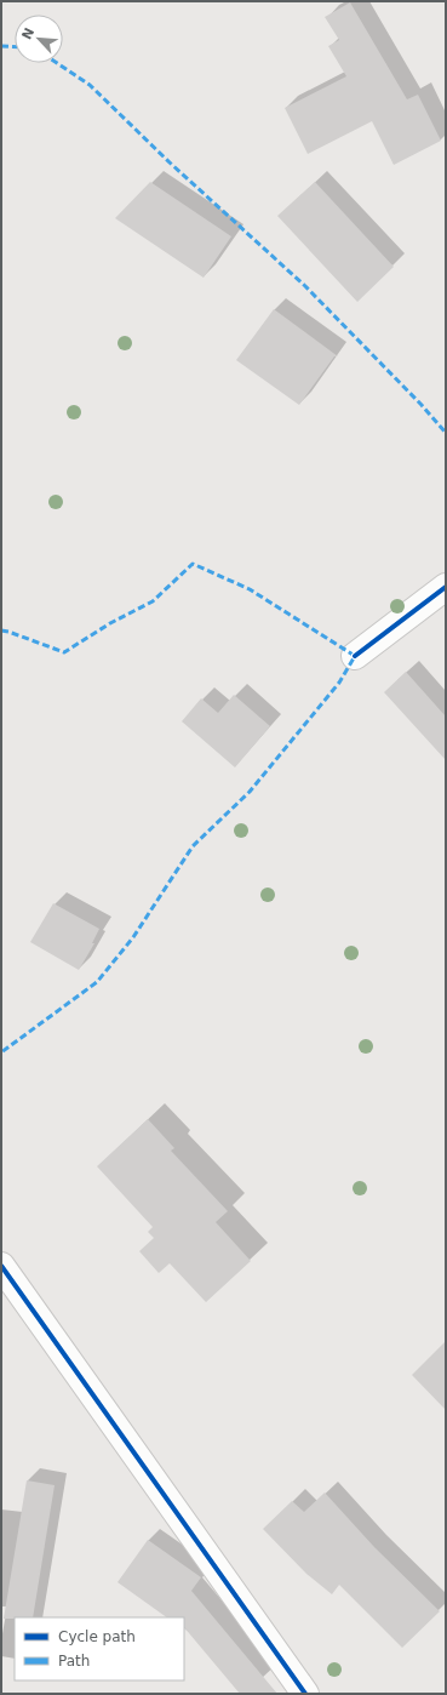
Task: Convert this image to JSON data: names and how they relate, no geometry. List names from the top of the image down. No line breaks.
{"legend":["Cycle path","Path"],"north":"top left"}
